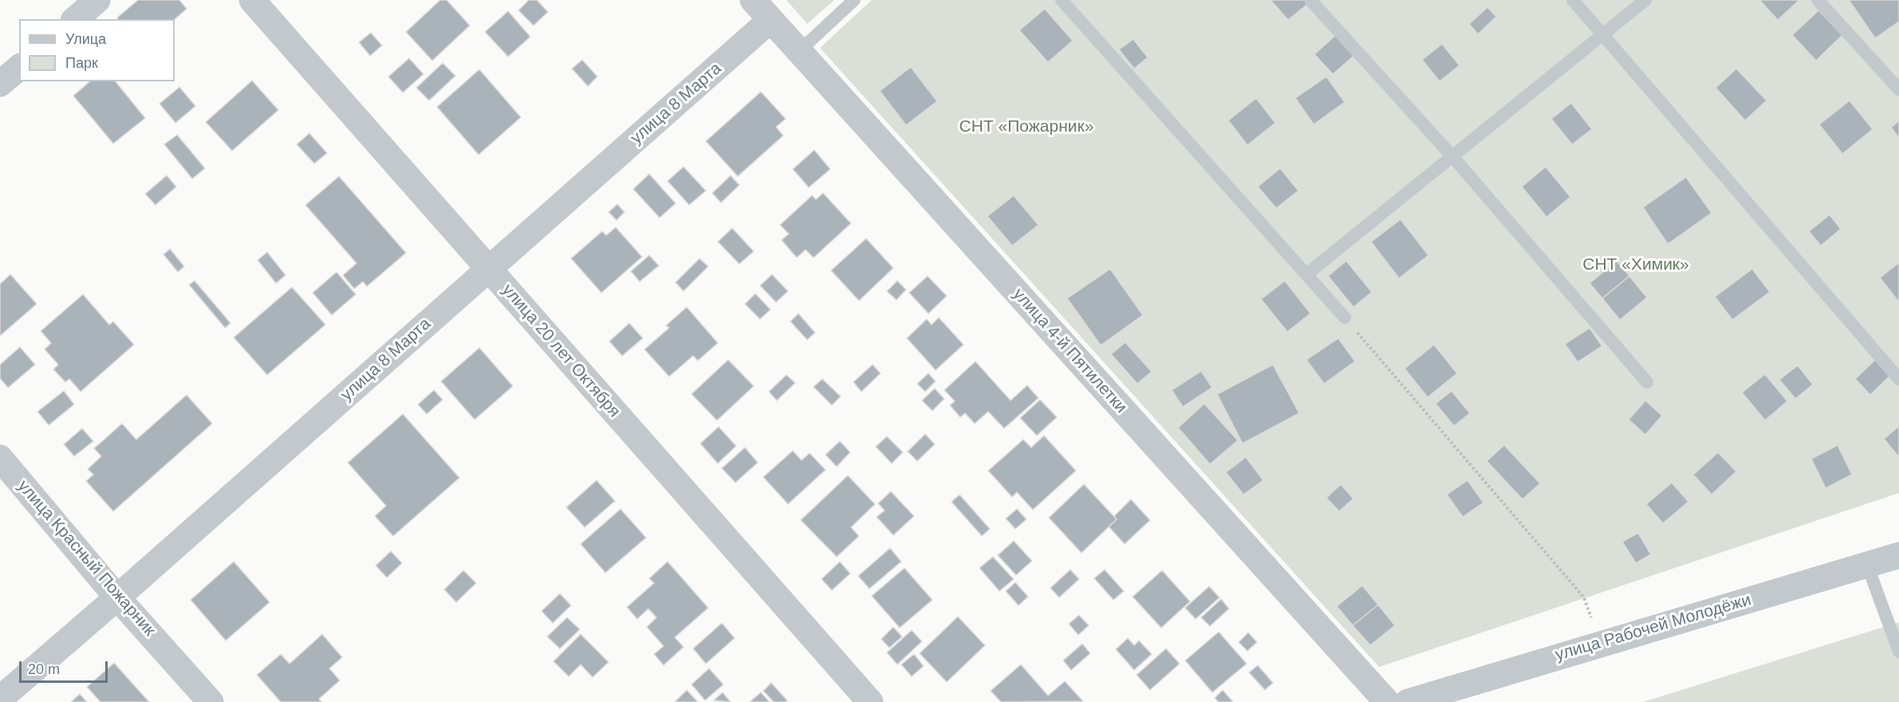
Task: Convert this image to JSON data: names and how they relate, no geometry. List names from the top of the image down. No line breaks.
{"streets":{"street":["улица 8 Марта","улица 20 лет Октября","улица 4-й Пятилетки","улица Красный Пожарник","улица Рабочей Молодёжи"]},"crossings":[["улица 8 Марта","улица 20 лет Октября"],["улица 8 Марта","улица 4-й Пятилетки"],["улица 8 Марта","улица Красный Пожарник"]],"parks":["СНТ «Пожарник»","СНТ «Химик»"],"legend":["Улица","Парк"],"scale_bar":"20 m"}
